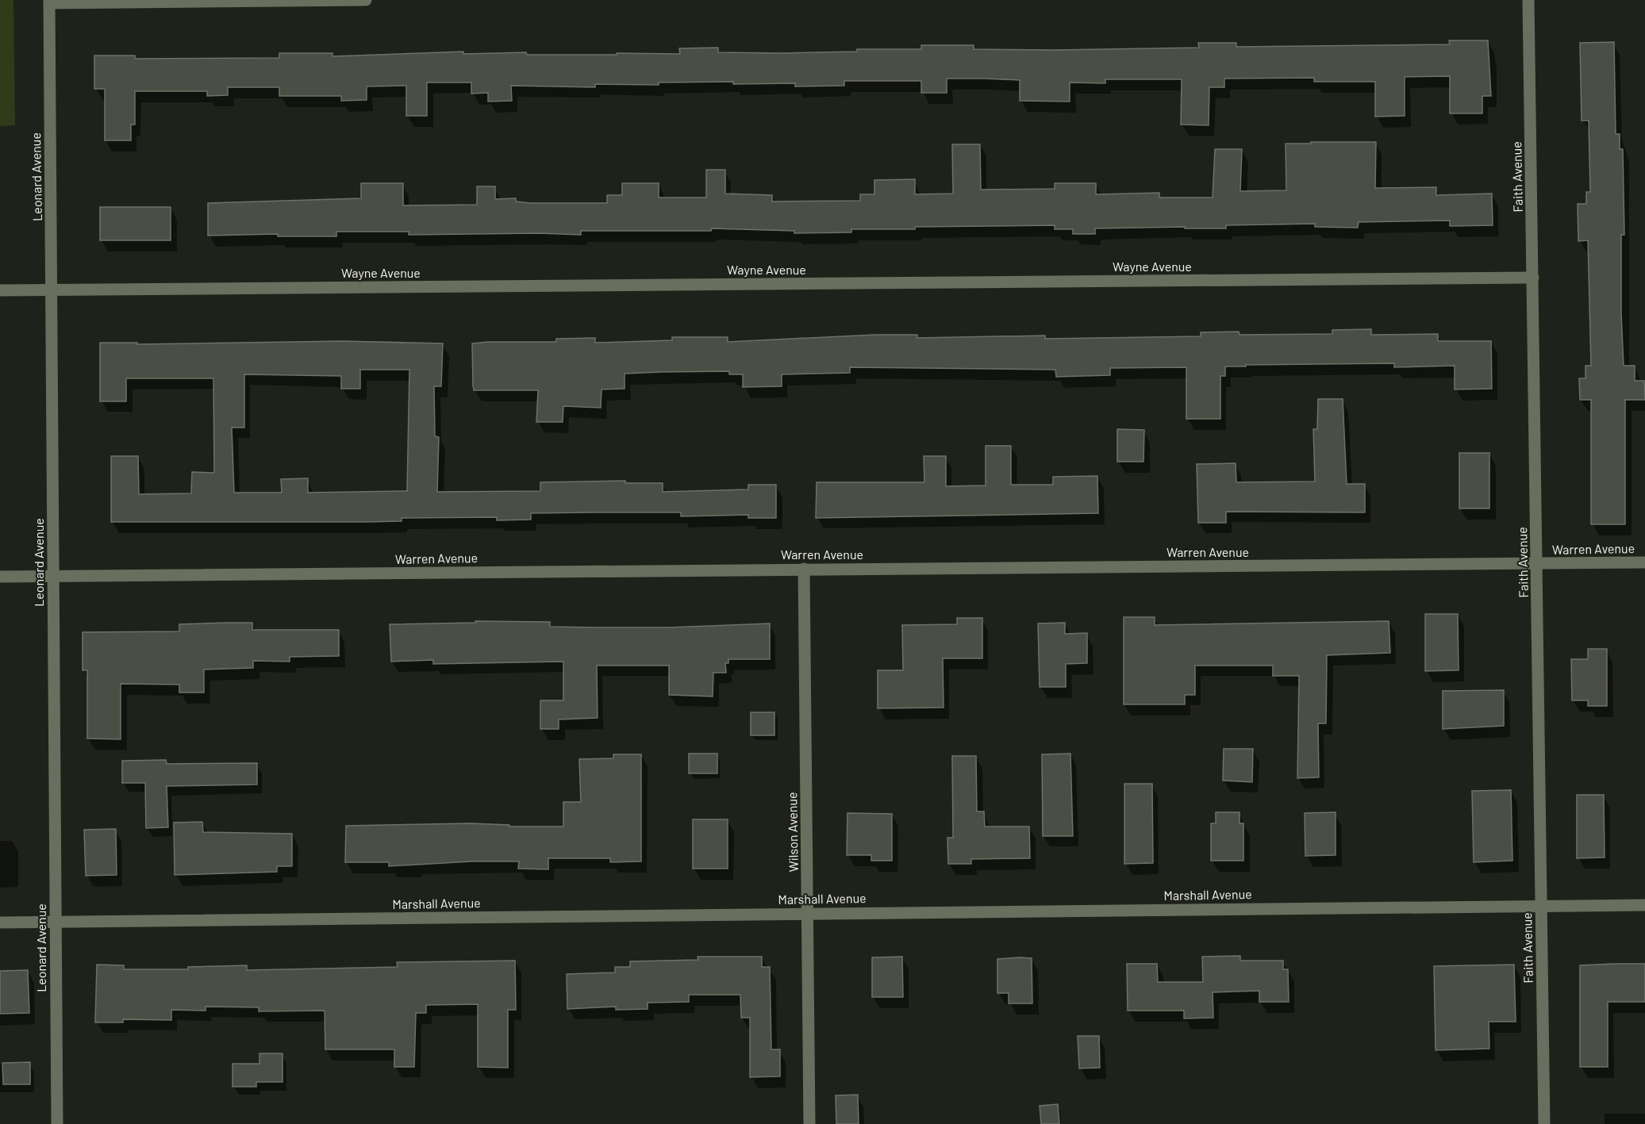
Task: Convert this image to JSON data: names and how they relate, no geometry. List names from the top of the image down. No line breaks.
{"streets":{"street":["Leonard Avenue","Faith Avenue","Wayne Avenue","Warren Avenue","Wilson Avenue","Marshall Avenue"]},"crossings":[["Leonard Avenue","Wayne Avenue"],["Leonard Avenue","Warren Avenue"],["Leonard Avenue","Marshall Avenue"],["Faith Avenue","Wayne Avenue"],["Faith Avenue","Warren Avenue"],["Faith Avenue","Marshall Avenue"],["Warren Avenue","Wilson Avenue"],["Wilson Avenue","Marshall Avenue"]]}
